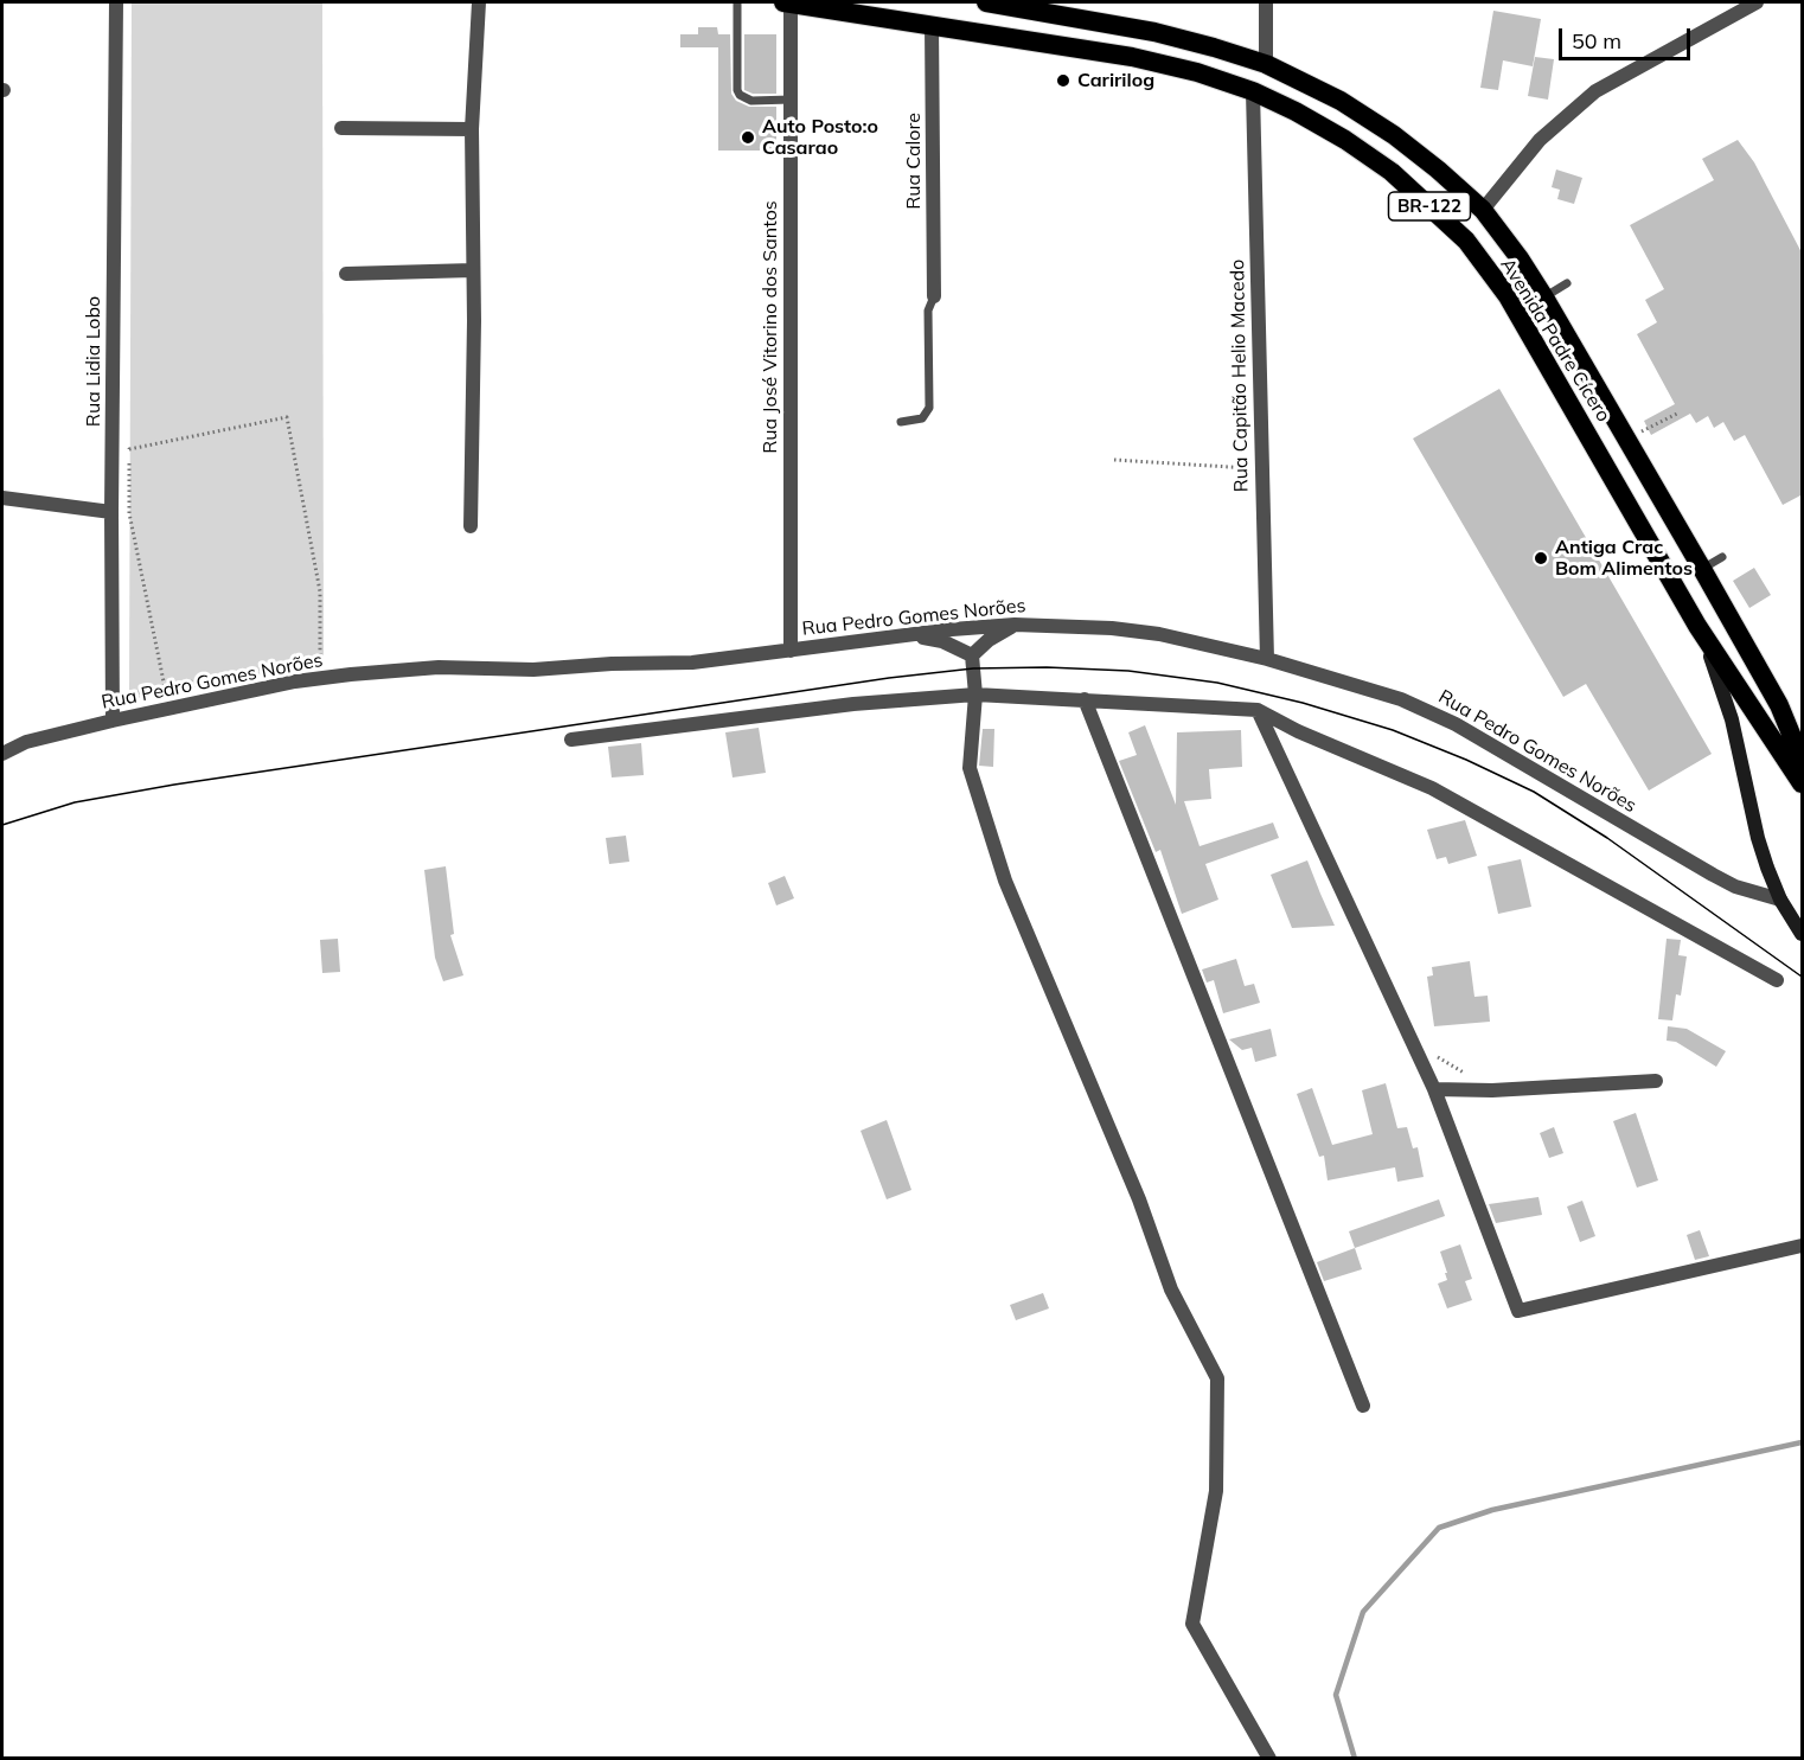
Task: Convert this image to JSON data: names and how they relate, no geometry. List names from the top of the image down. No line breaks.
{"streets":{"highway":["BR-122","Avenida Padre Cícero"],"street":["Rua Calore","Rua José Vitorino dos Santos","Rua Lidia Lobo","Rua Capitão Helio Macedo","Rua Pedro Gomes Norões"]},"crossings":[["Rua Calore","Avenida Padre Cícero"],["Rua José Vitorino dos Santos","Avenida Padre Cícero"],["Rua José Vitorino dos Santos","Rua Pedro Gomes Norões"],["Avenida Padre Cícero","Rua Capitão Helio Macedo"],["Avenida Padre Cícero","Rua Pedro Gomes Norões"],["Rua Lidia Lobo","Rua Pedro Gomes Norões"],["Rua Capitão Helio Macedo","Rua Pedro Gomes Norões"]],"places":["Caririlog","Auto Posto:o Casarao","Antiga Crac Bom Alimentos"],"scale_bar":"50 m"}
